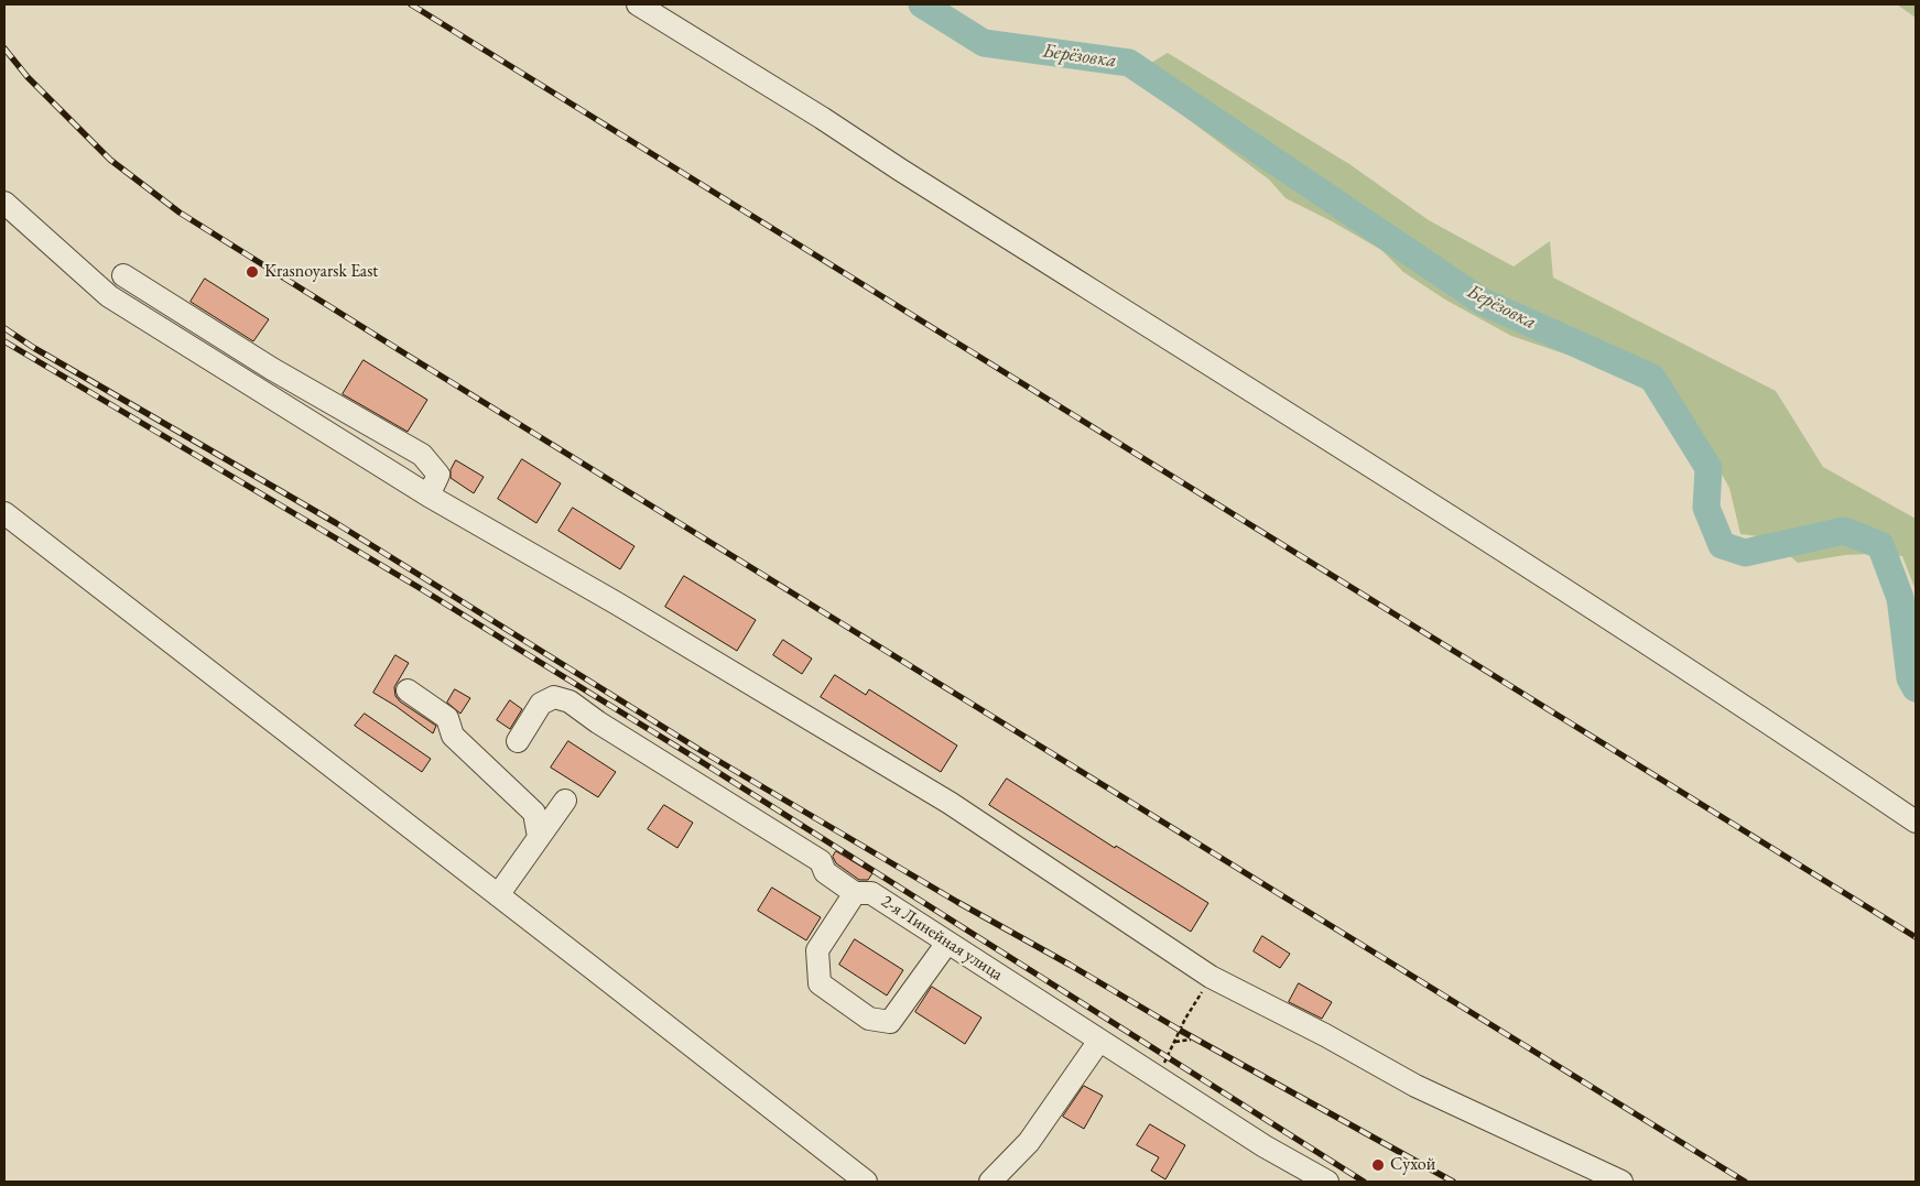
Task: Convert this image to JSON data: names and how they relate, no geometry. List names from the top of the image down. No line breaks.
{"streets":{"street":["2-я Линейная улица"]},"water":["Берёзовка"],"places":["Krasnoyarsk East","Сухой"]}
